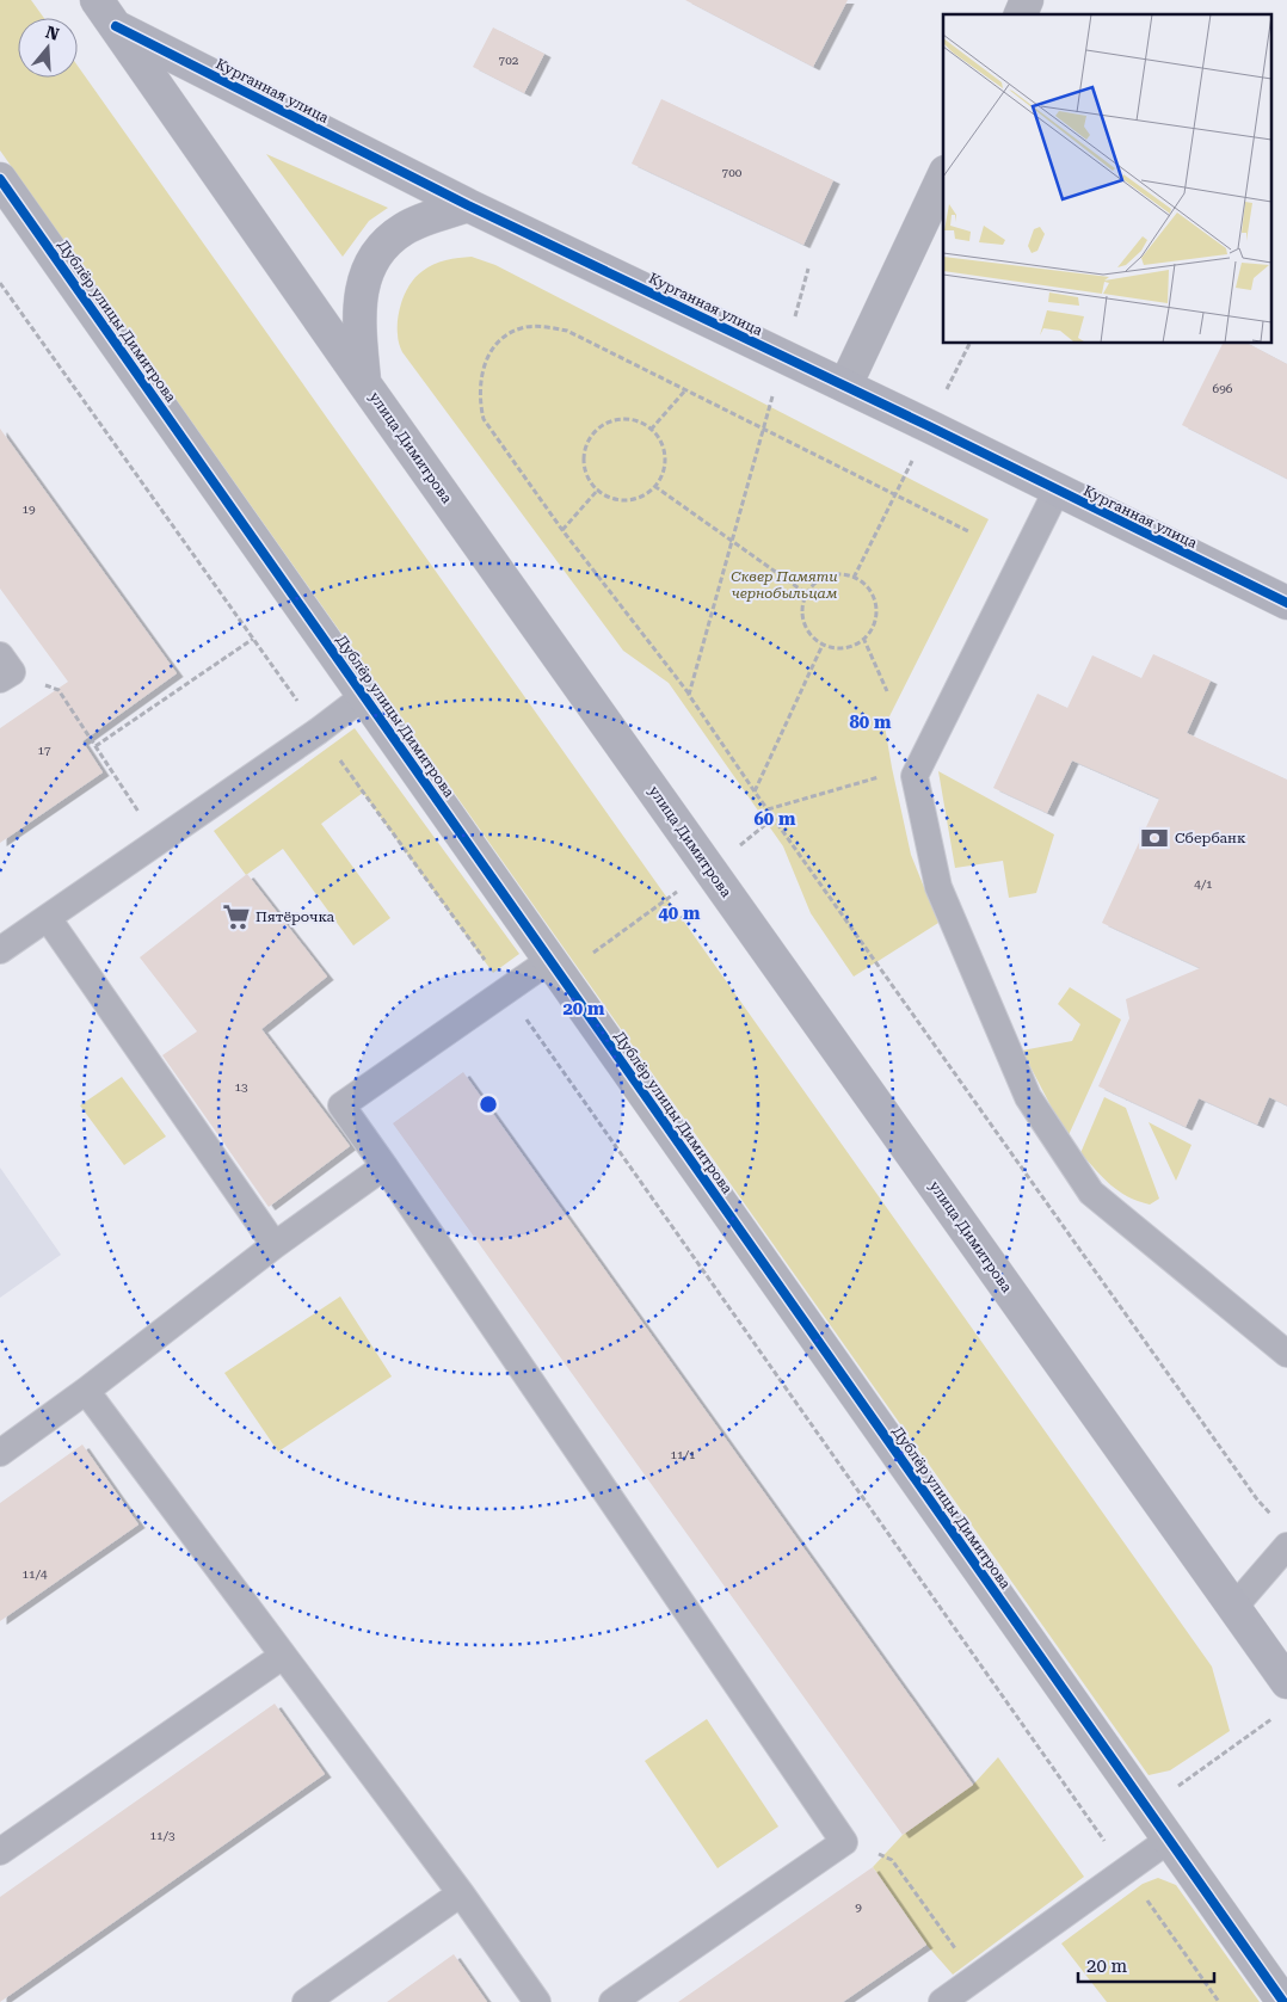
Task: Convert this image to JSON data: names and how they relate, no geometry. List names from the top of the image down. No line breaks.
{"streets":{"main road":["Курганная улица","улица Димитрова"],"street":["Дублёр улицы Димитрова"]},"crossings":[["Курганная улица","улица Димитрова"]],"parks":["Сквер Памяти чернобыльцам"],"places":{"bank":["Сбербанк"],"supermarket":["Пятёрочка"]},"house_numbers":["702","700","696","19","17","4/1","13","11/1","11/4","11/3","9"],"scale_bar":"20 m","north":"top","rings":["80 m","60 m","40 m","20 m"]}
